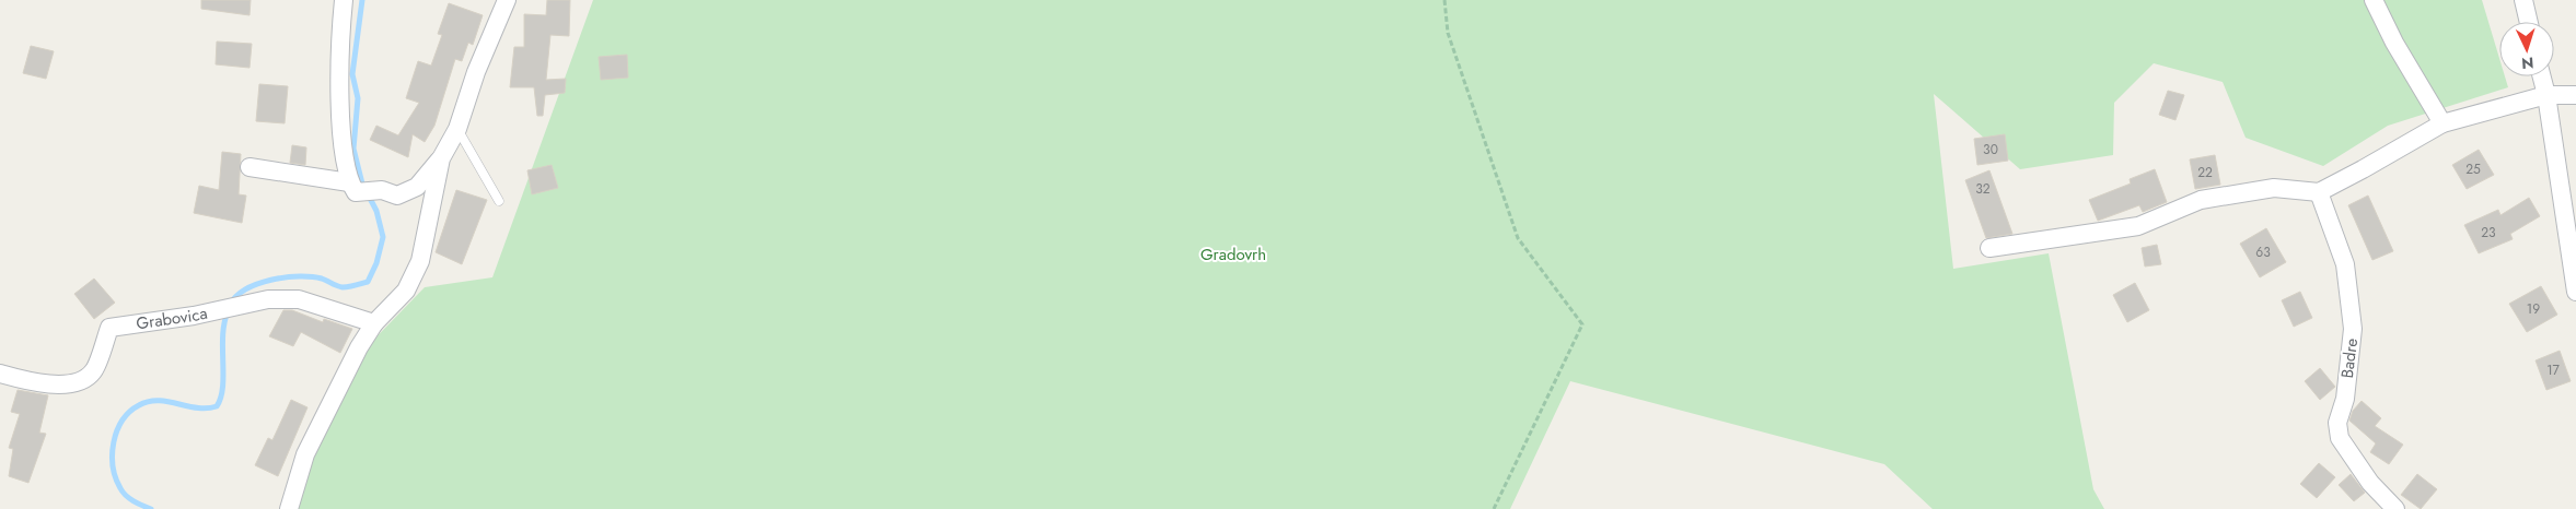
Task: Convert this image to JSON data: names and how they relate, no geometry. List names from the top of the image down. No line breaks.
{"streets":{"street":["Grabovica","Badre"]},"parks":["Gradovrh"],"house_numbers":["30","25","22","32","23","63","19","17"],"north":"bottom"}
